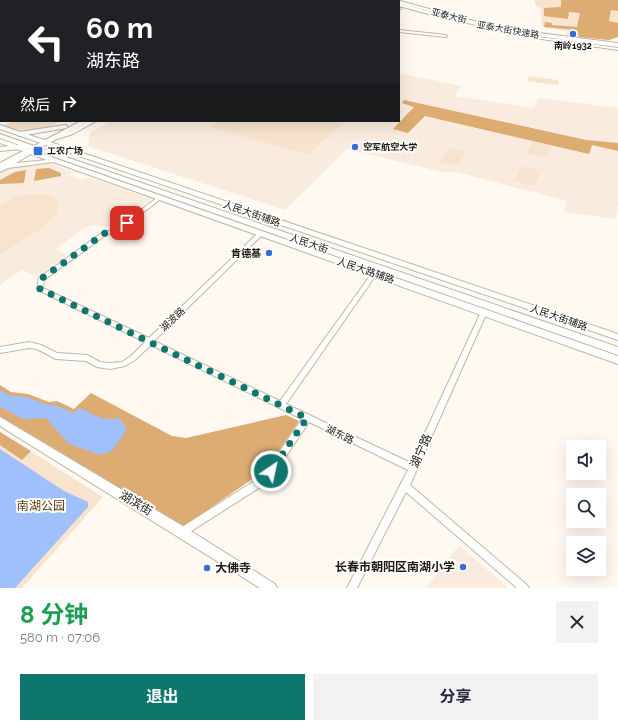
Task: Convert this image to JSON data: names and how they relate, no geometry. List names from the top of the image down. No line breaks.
{"streets":{"highway":["亚泰大街快速路"],"main road":["亚泰大街","人民大街辅路","人民大街","人民大路辅路","湖滨街"],"street":["湖波路","湖东路","湖宁路"]},"crossings":[["人民大街辅路","人民大街"],["人民大街辅路","人民大路辅路"],["人民大街","人民大路辅路"],["人民大路辅路","湖波路"],["人民大路辅路","湖东路"],["人民大路辅路","湖宁路"],["湖波路","湖东路"],["湖东路","湖宁路"]],"parks":["南湖公园"],"places":{"other":["南岭1932","空军航空大学","肯德基","长春市朝阳区南湖小学","大佛寺"],"transit":["工农广场"]},"page":{"turn":["60 m","湖东路"],"then":"然后","heading":["8 分钟","580 m · 07:06"],"buttons":["退出","分享"]}}
